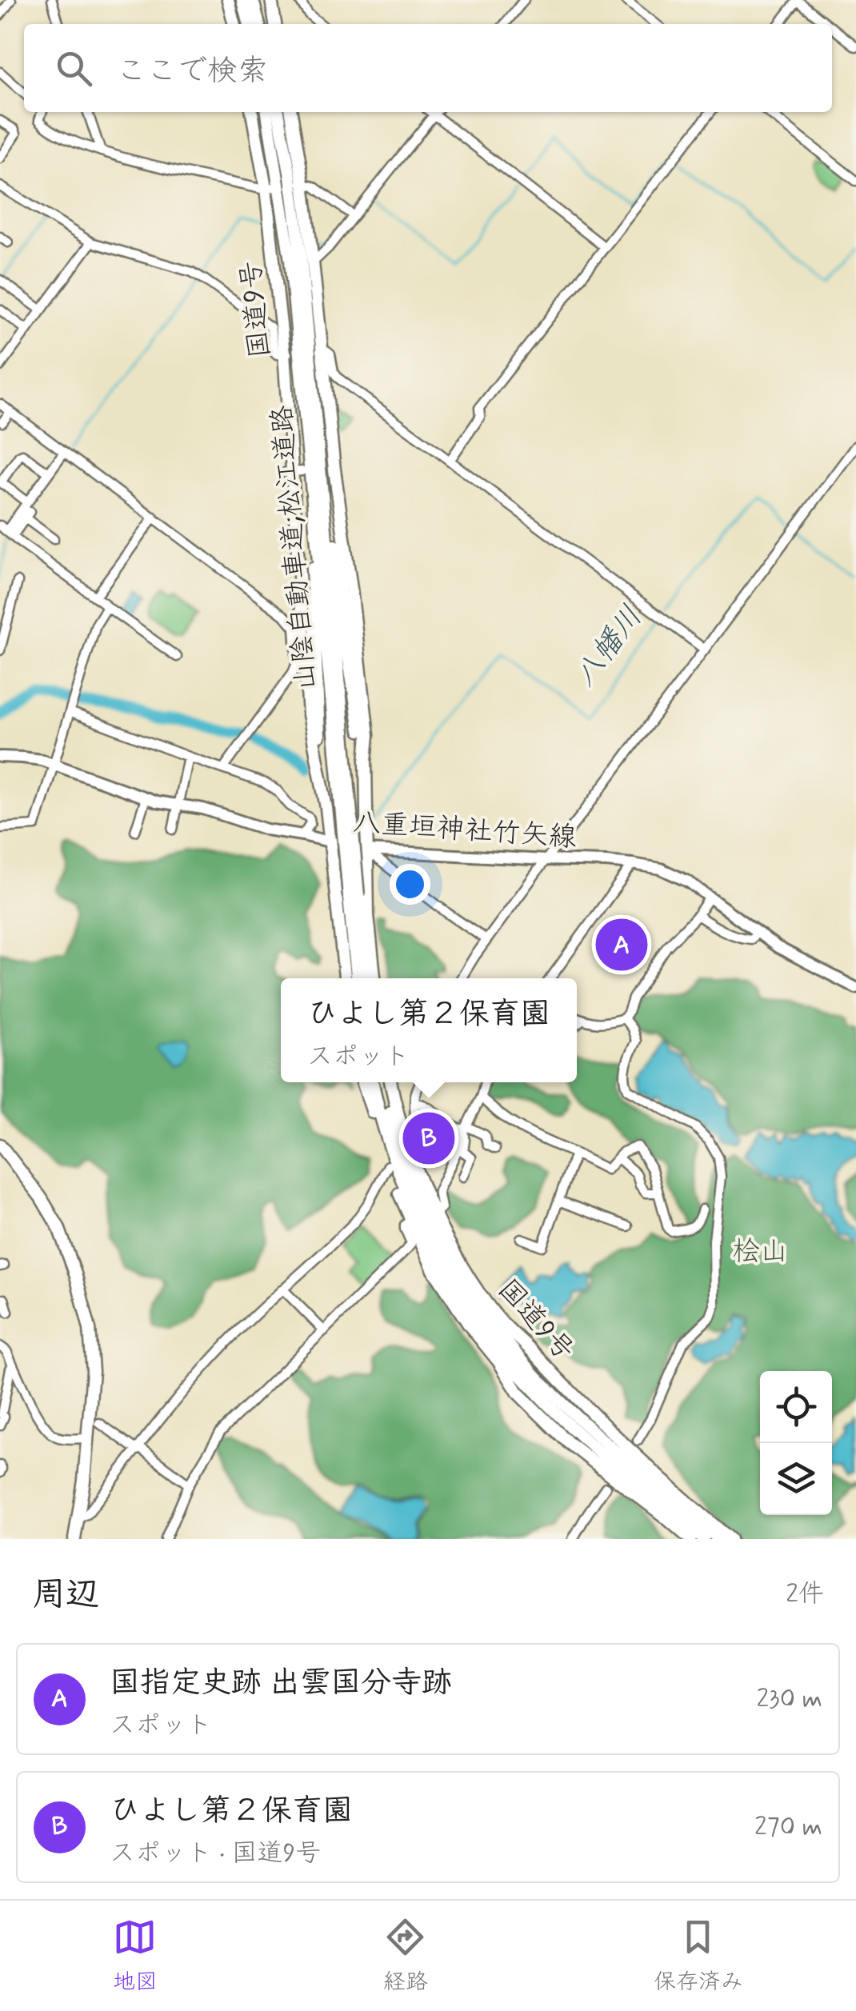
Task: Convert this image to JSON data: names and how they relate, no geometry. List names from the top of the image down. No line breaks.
{"streets":{"highway":["国道9号","山陰自動車道;松江道路"],"main road":["八重垣神社竹矢線"]},"crossings":[["国道9号","八重垣神社竹矢線"]],"water":["八幡川"],"parks":["桧山"],"page":{"search":"ここで検索","pins":["A","B"],"popup":["ひよし第２保育園","スポット"],"heading":["周辺","2件"],"list":[{"mark":"A","name":"国指定史跡 出雲国分寺跡","note":"スポット","value":"230 m"},{"mark":"B","name":"ひよし第２保育園","note":"スポット · 国道9号","value":"270 m"}],"nav":["地図","経路","保存済み"]}}
